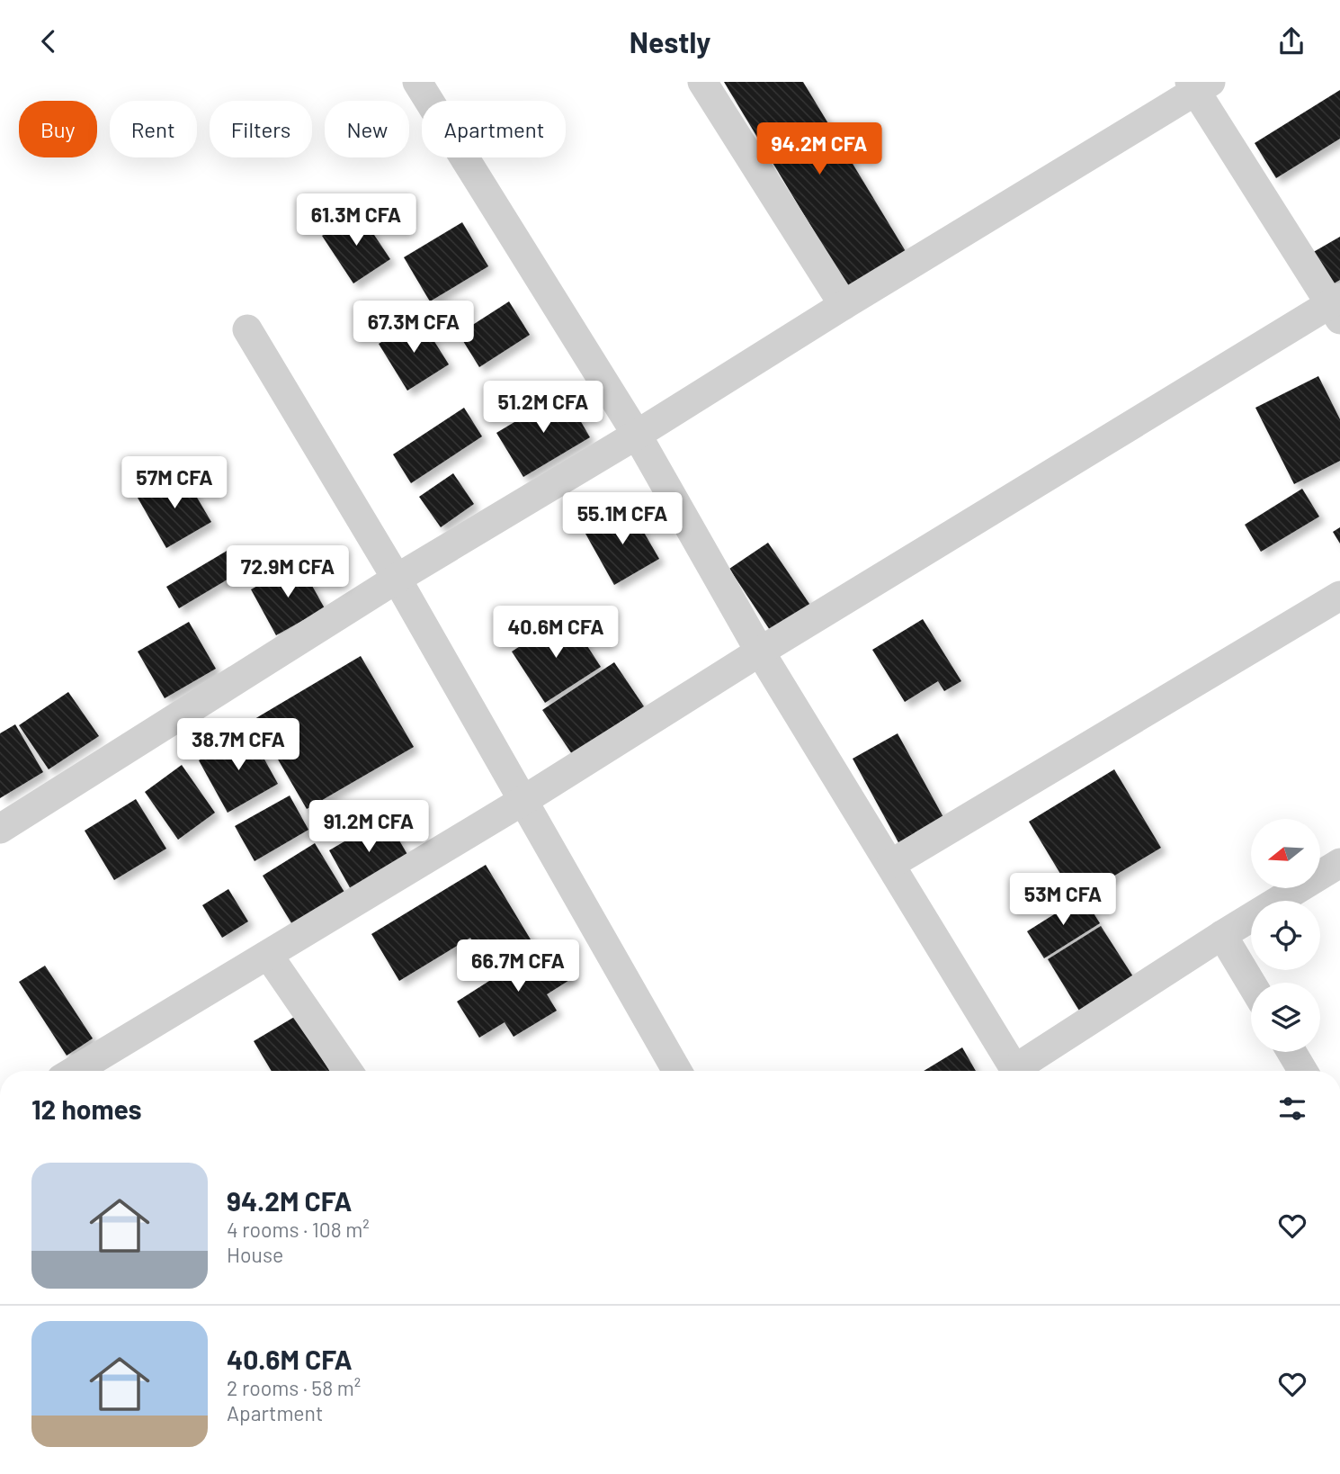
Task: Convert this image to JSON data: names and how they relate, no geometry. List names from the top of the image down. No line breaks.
{"north":"left","page":{"header":"Nestly","chip":["Buy","Rent","Filters","New","Apartment"],"price":["94.2M CFA","61.3M CFA","67.3M CFA","51.2M CFA","57M CFA","55.1M CFA","72.9M CFA","40.6M CFA","38.7M CFA","91.2M CFA","53M CFA","66.7M CFA"],"heading":"12 homes","list":[{"name":"94.2M CFA","note":"4 rooms · 108 m² · House"},{"name":"40.6M CFA","note":"2 rooms · 58 m² · Apartment"}]}}
